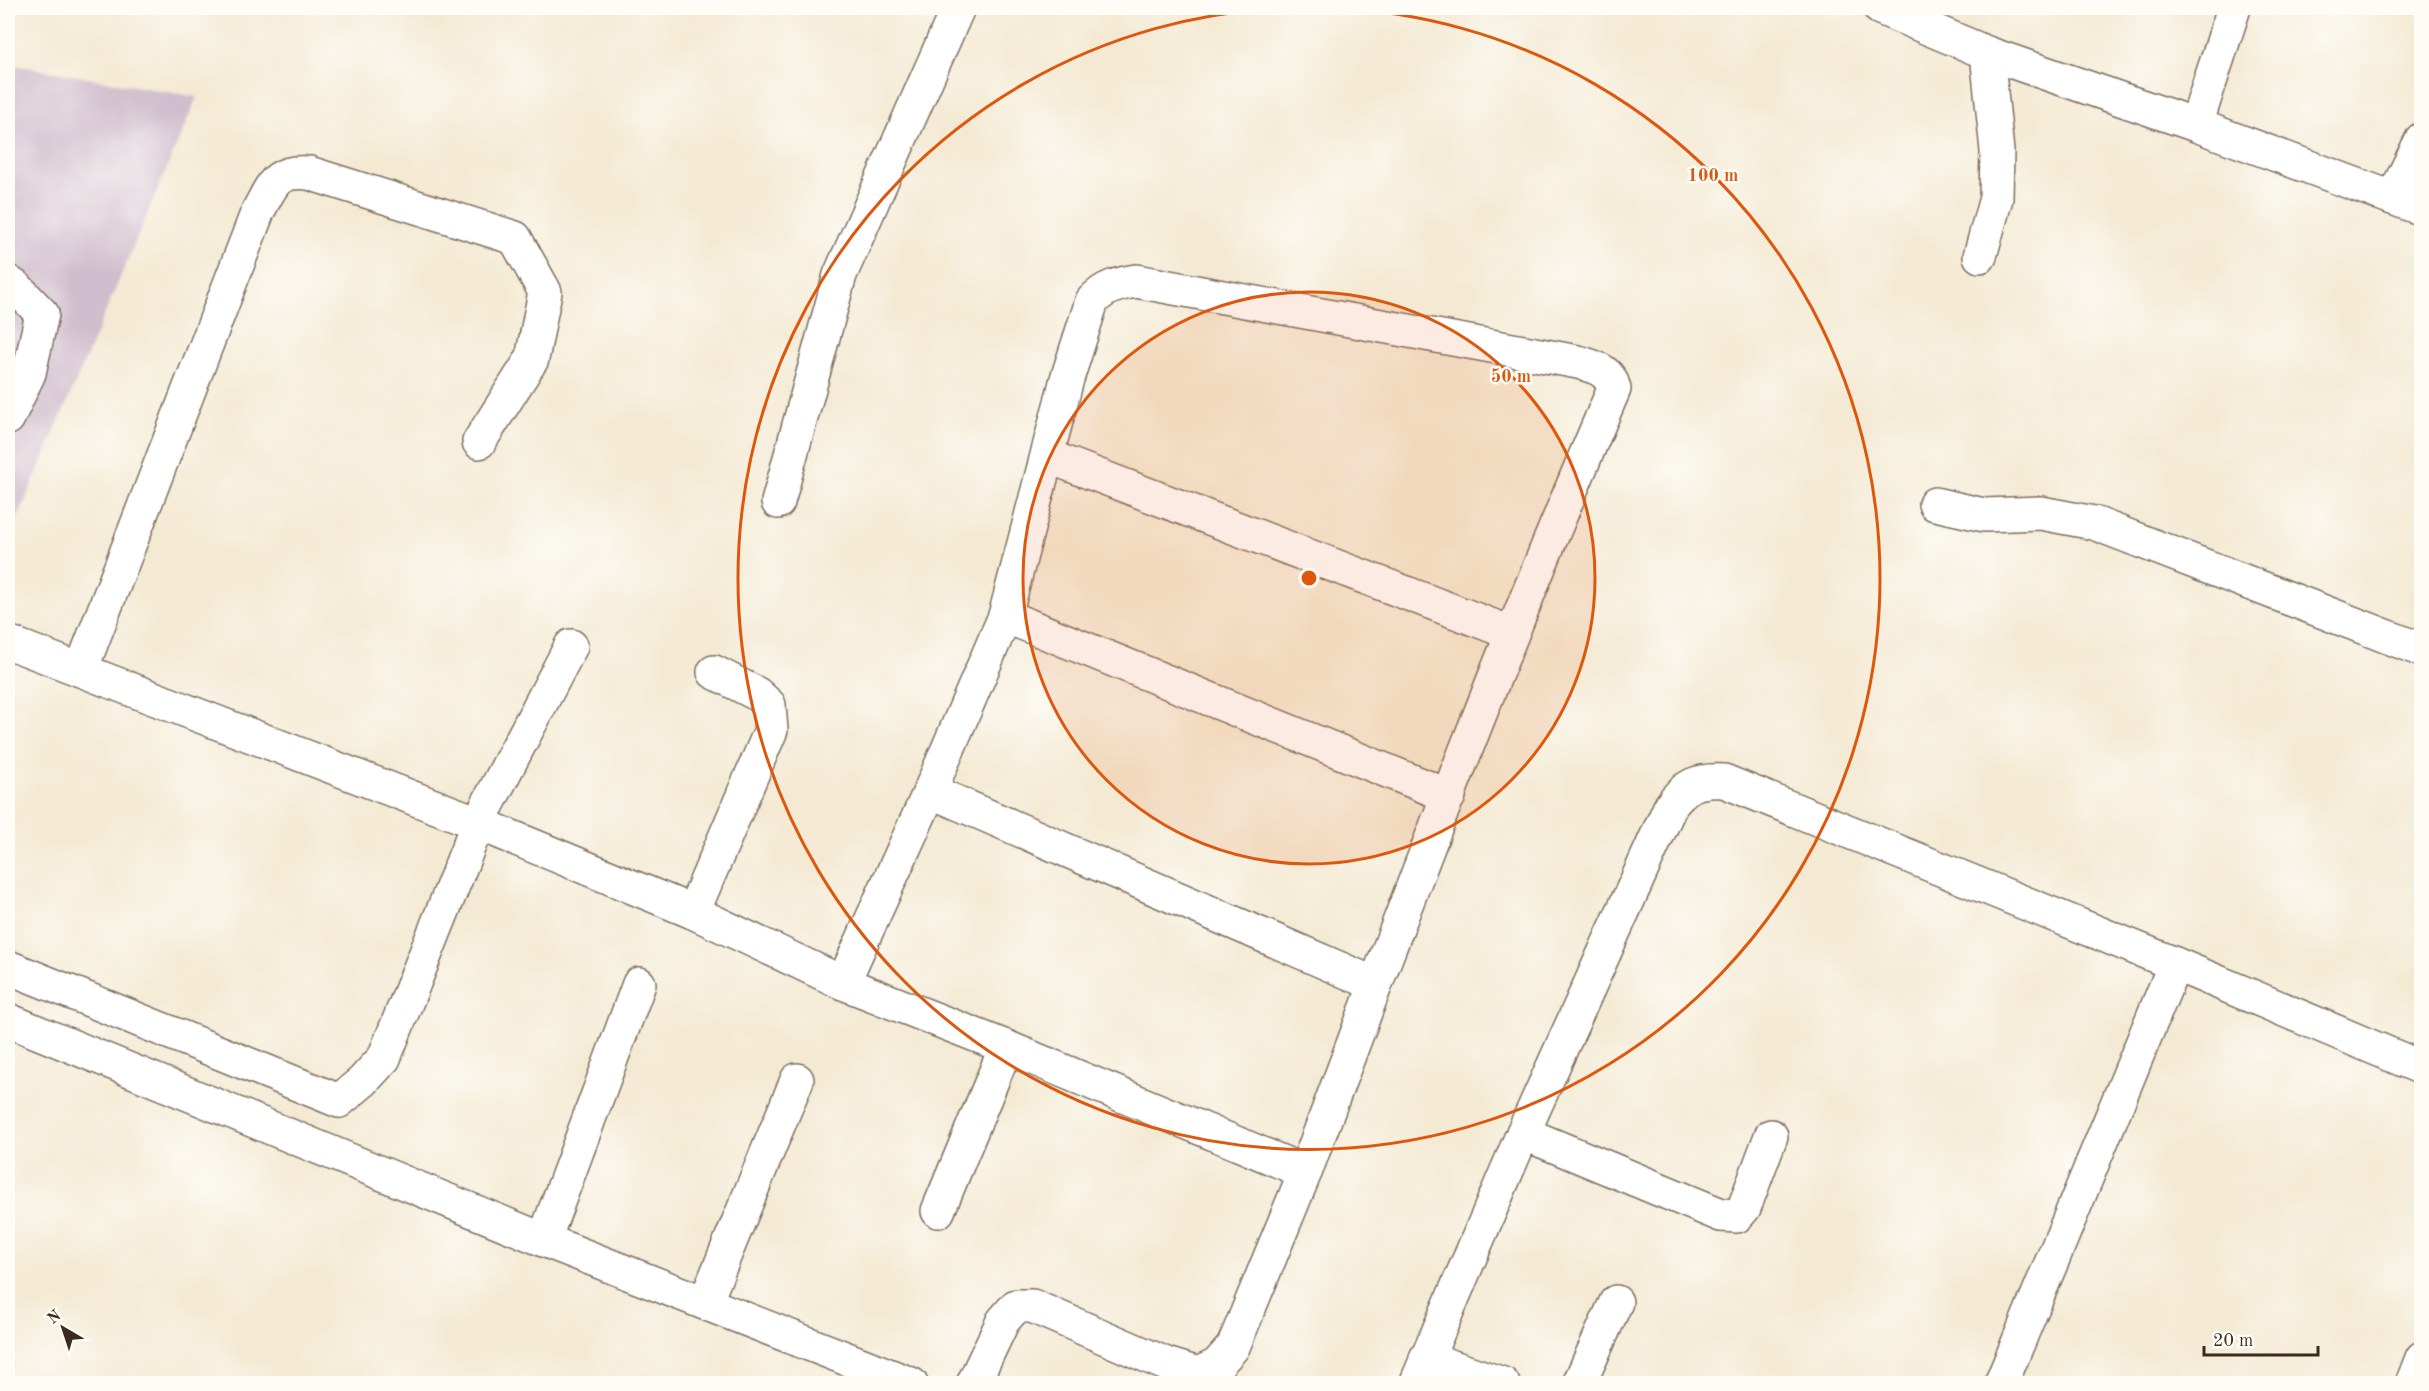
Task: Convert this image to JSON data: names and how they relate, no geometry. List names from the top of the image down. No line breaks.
{"scale_bar":"20 m","north":"top left","rings":["100 m","50 m"]}
